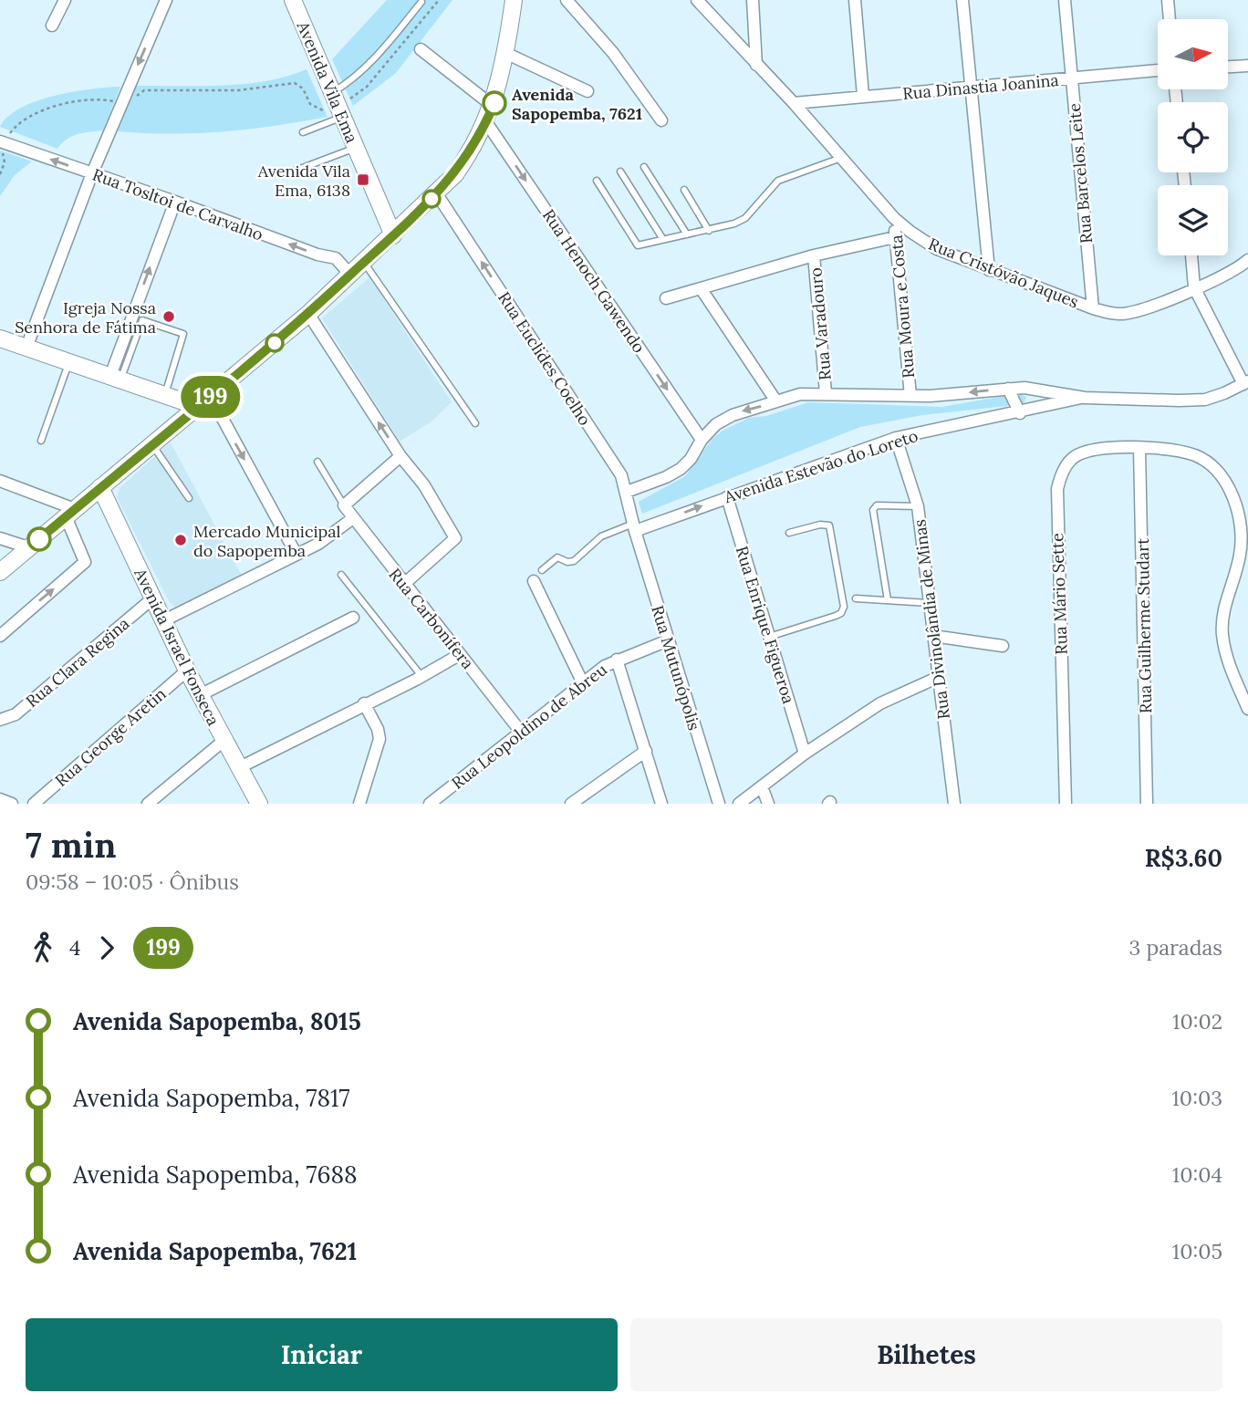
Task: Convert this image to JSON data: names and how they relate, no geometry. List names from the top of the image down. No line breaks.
{"streets":{"main road":["Avenida Vila Ema","Avenida Israel Fonseca"],"street":["Rua Dinastia Joanina","Rua Barcelos Leite","Rua Tosltoi de Carvalho","Rua Cristóvão Jaques","Rua Henoch Gawendo","Rua Moura e Costa","Rua Varadouro","Rua Euclides Coelho","Avenida Estevão do Loreto","Rua Mário Sette","Rua Carbonífera","Rua Divinolândia de Minas","Rua Enrique Figueroa","Rua Guilherme Studart","Rua Clara Regina","Rua Mutunópolis","Rua Leopoldino de Abreu","Rua George Aretin"]},"crossings":[["Rua Dinastia Joanina","Rua Barcelos Leite"],["Rua Dinastia Joanina","Rua Cristóvão Jaques"],["Rua Barcelos Leite","Rua Cristóvão Jaques"],["Rua Cristóvão Jaques","Rua Moura e Costa"],["Rua Henoch Gawendo","Avenida Estevão do Loreto"],["Rua Moura e Costa","Avenida Estevão do Loreto"],["Rua Varadouro","Avenida Estevão do Loreto"],["Rua Euclides Coelho","Avenida Estevão do Loreto"],["Rua Euclides Coelho","Rua Mutunópolis"],["Avenida Estevão do Loreto","Rua Divinolândia de Minas"],["Avenida Estevão do Loreto","Rua Enrique Figueroa"],["Avenida Estevão do Loreto","Rua Mutunópolis"],["Rua Mário Sette","Rua Guilherme Studart"],["Rua Carbonífera","Rua Leopoldino de Abreu"],["Avenida Israel Fonseca","Rua Clara Regina"],["Avenida Israel Fonseca","Rua George Aretin"],["Rua Mutunópolis","Rua Leopoldino de Abreu"]],"one_way":["Rua Tosltoi de Carvalho","Rua Euclides Coelho"],"places":{"other":["Avenida Sapopemba, 7621","Igreja Nossa Senhora de Fátima","Mercado Municipal do Sapopemba"],"transit":["Avenida Vila Ema, 6138"]},"lines":["bus line 199"],"north":"right","page":{"on_map":"199","heading":["7 min","09:58 – 10:05 · Ônibus","R$3.60"],"legs":["4","199","3 paradas"],"list":[{"name":"Avenida Sapopemba, 8015","value":"10:02"},{"name":"Avenida Sapopemba, 7817","value":"10:03"},{"name":"Avenida Sapopemba, 7688","value":"10:04"},{"name":"Avenida Sapopemba, 7621","value":"10:05"}],"buttons":["Iniciar","Bilhetes"]}}
